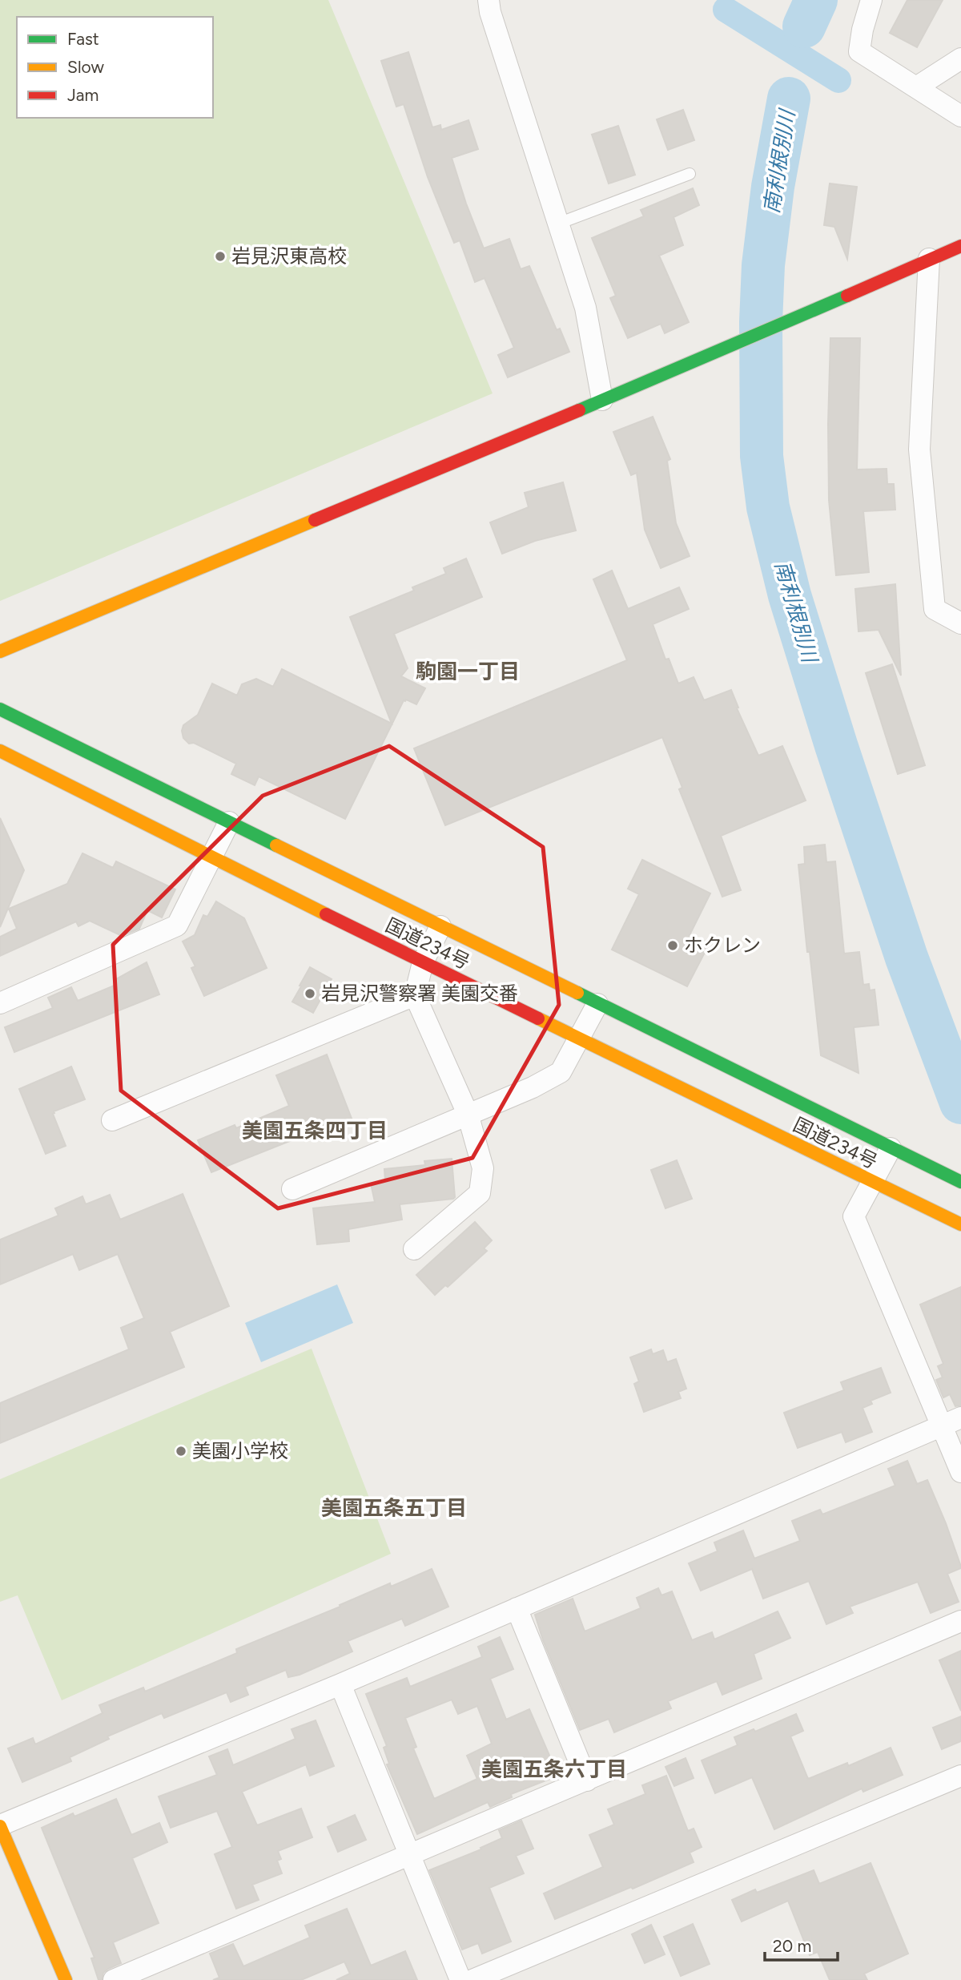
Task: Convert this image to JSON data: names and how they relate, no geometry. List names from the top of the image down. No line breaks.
{"streets":{"main road":["国道234号"]},"districts":["駒園一丁目","美園五条四丁目","美園五条五丁目","美園五条六丁目"],"water":["南利根別川"],"places":["岩見沢東高校","ホクレン","岩見沢警察署 美園交番","美園小学校"],"legend":["Fast","Slow","Jam"],"scale_bar":"20 m"}
